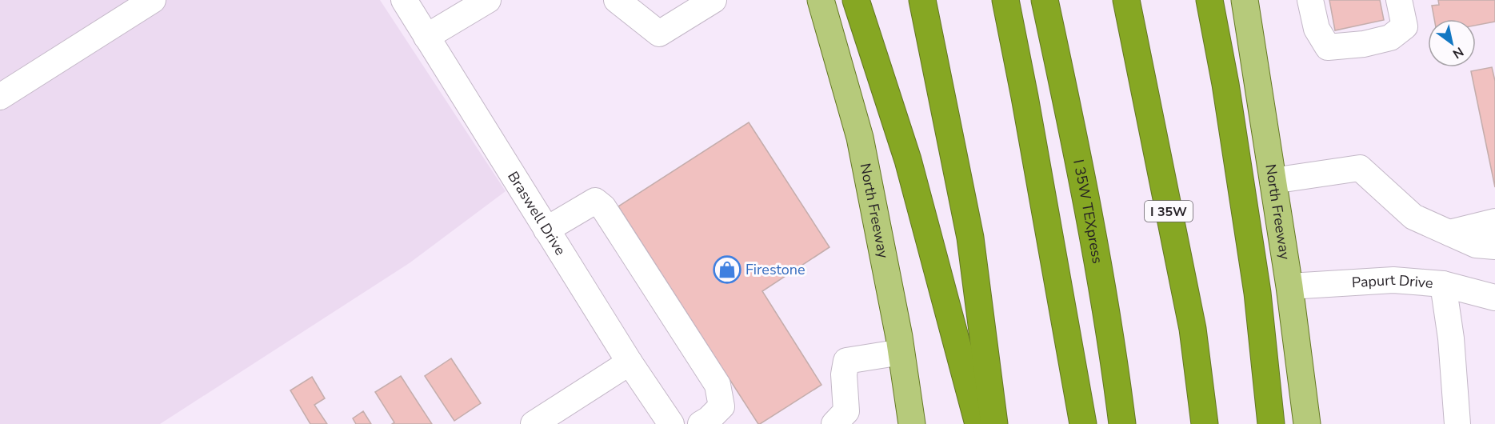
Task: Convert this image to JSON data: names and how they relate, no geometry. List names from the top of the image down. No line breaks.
{"streets":{"highway":["I 35W TEXpress","I 35W"],"main road":["North Freeway"],"street":["Braswell Drive","Papurt Drive"]},"crossings":[["North Freeway","Papurt Drive"]],"places":{"shop":["Firestone"]},"north":"bottom right"}
